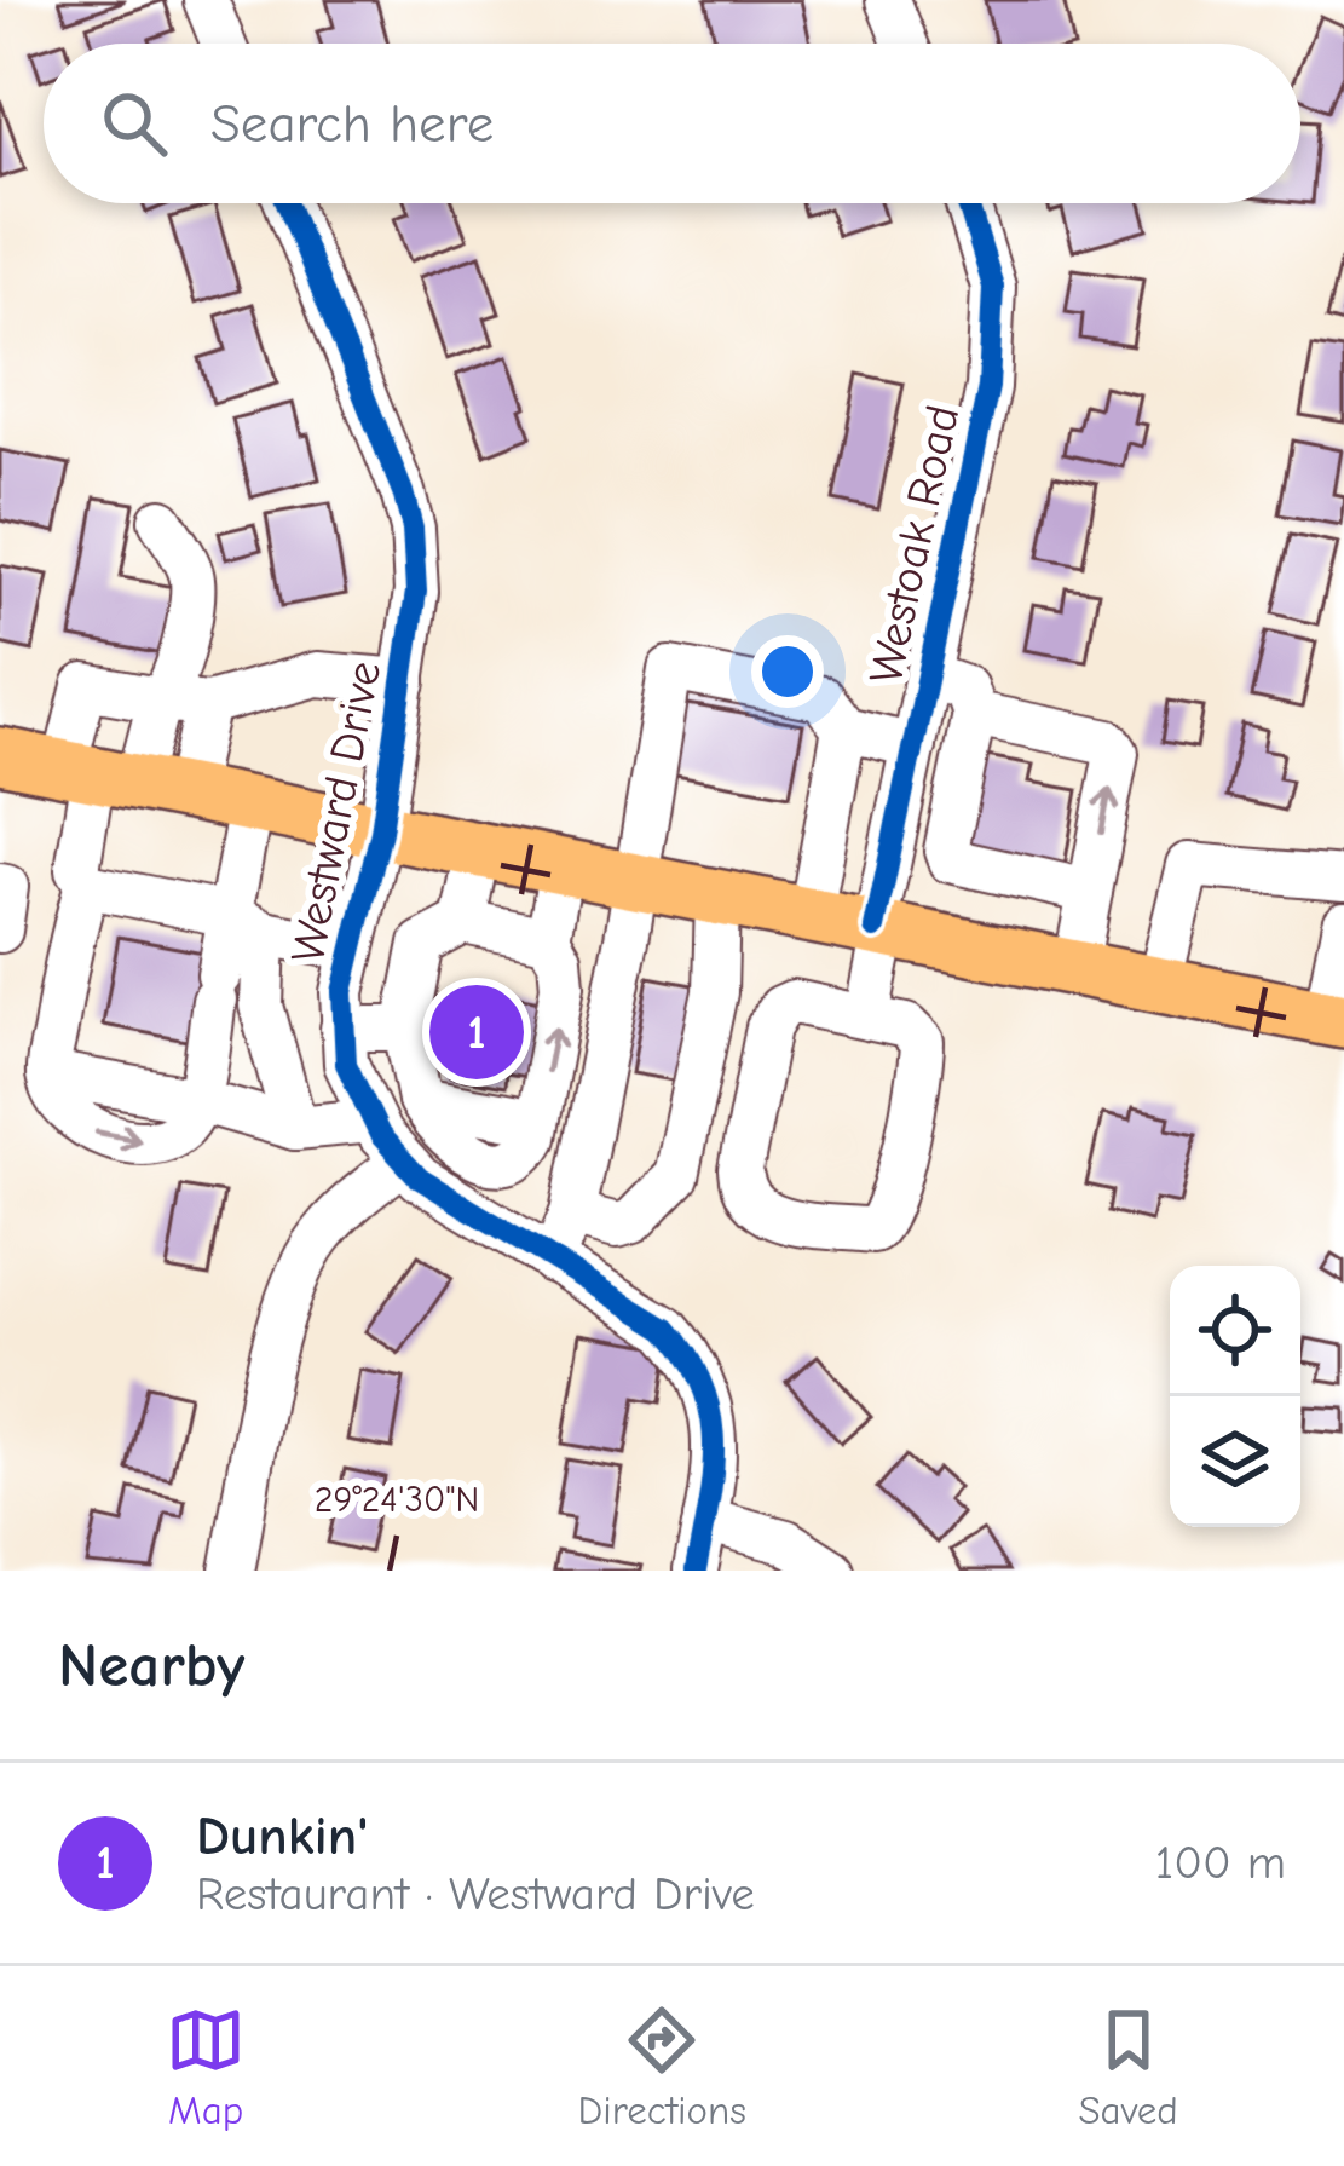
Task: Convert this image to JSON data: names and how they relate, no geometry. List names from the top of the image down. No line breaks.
{"streets":{"street":["Westoak Road","Westward Drive"]},"page":{"search":"Search here","pins":"1","heading":"Nearby","list":[{"mark":"1","name":"Dunkin'","note":"Restaurant · Westward Drive","value":"100 m"}],"nav":["Map","Directions","Saved"]},"coordinates":["29°24'30\"N"]}
